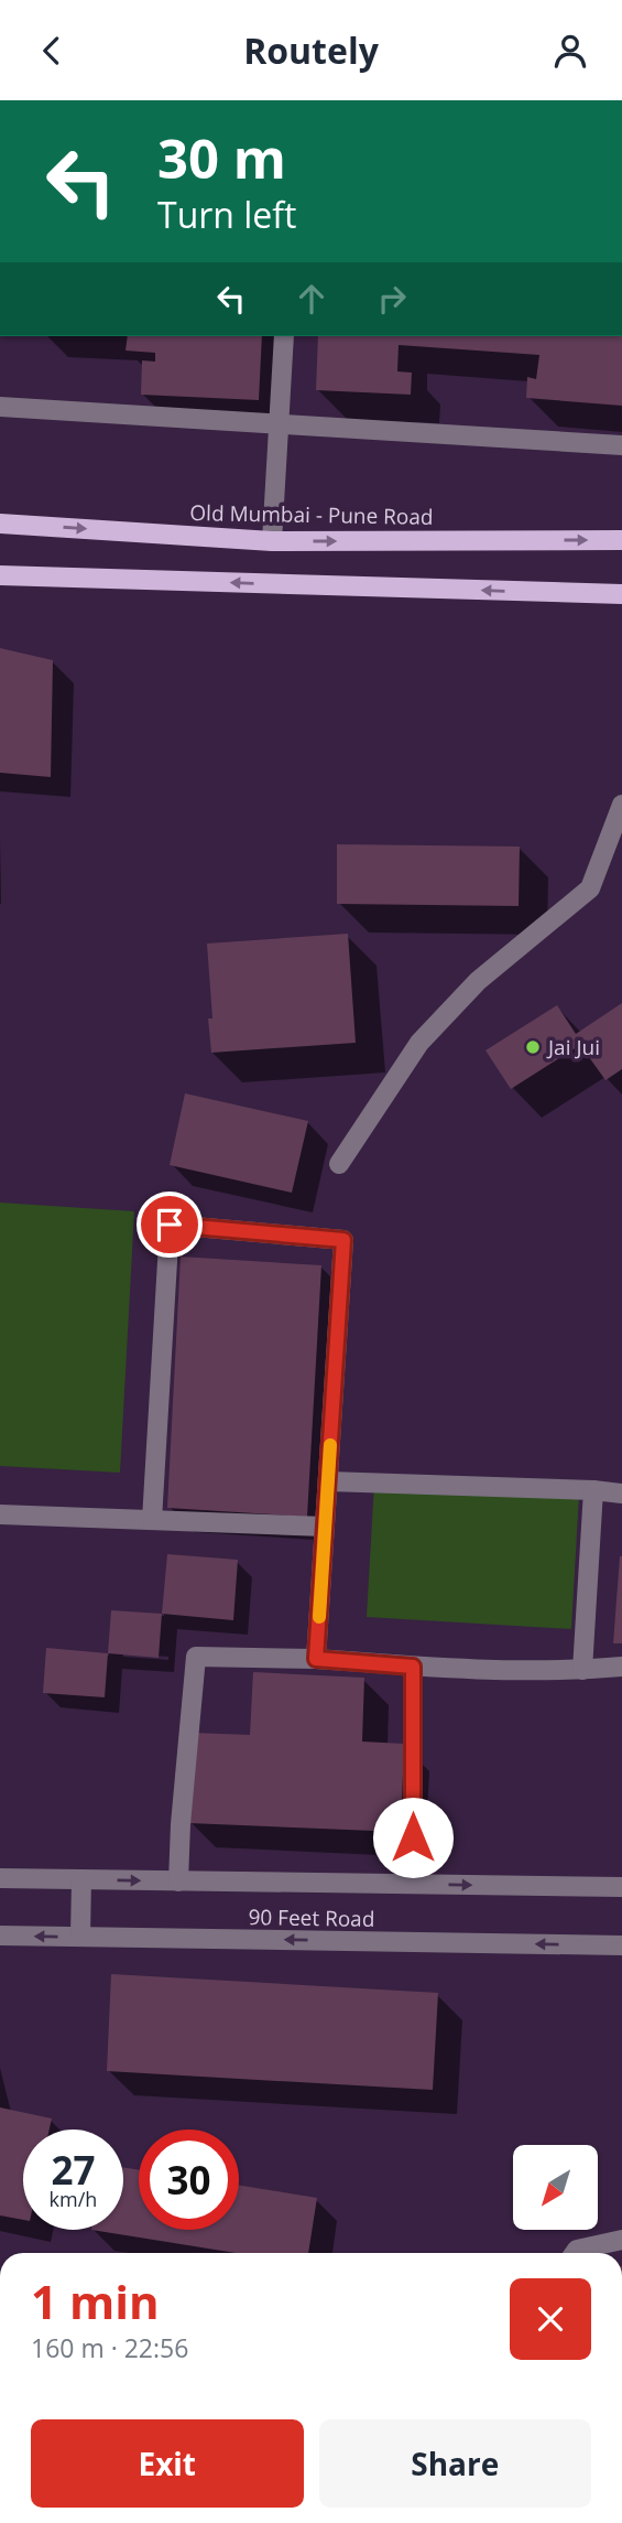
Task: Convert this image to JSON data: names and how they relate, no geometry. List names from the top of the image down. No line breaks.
{"streets":{"main road":["Old Mumbai - Pune Road"],"street":["90 Feet Road"]},"places":["Jai Jui"],"north":"bottom left","page":{"header":"Routely","turn":["30 m","Turn left"],"speed":"27 km/h","limit":"30","heading":["1 min","160 m · 22:56"],"buttons":["Exit","Share"]}}
